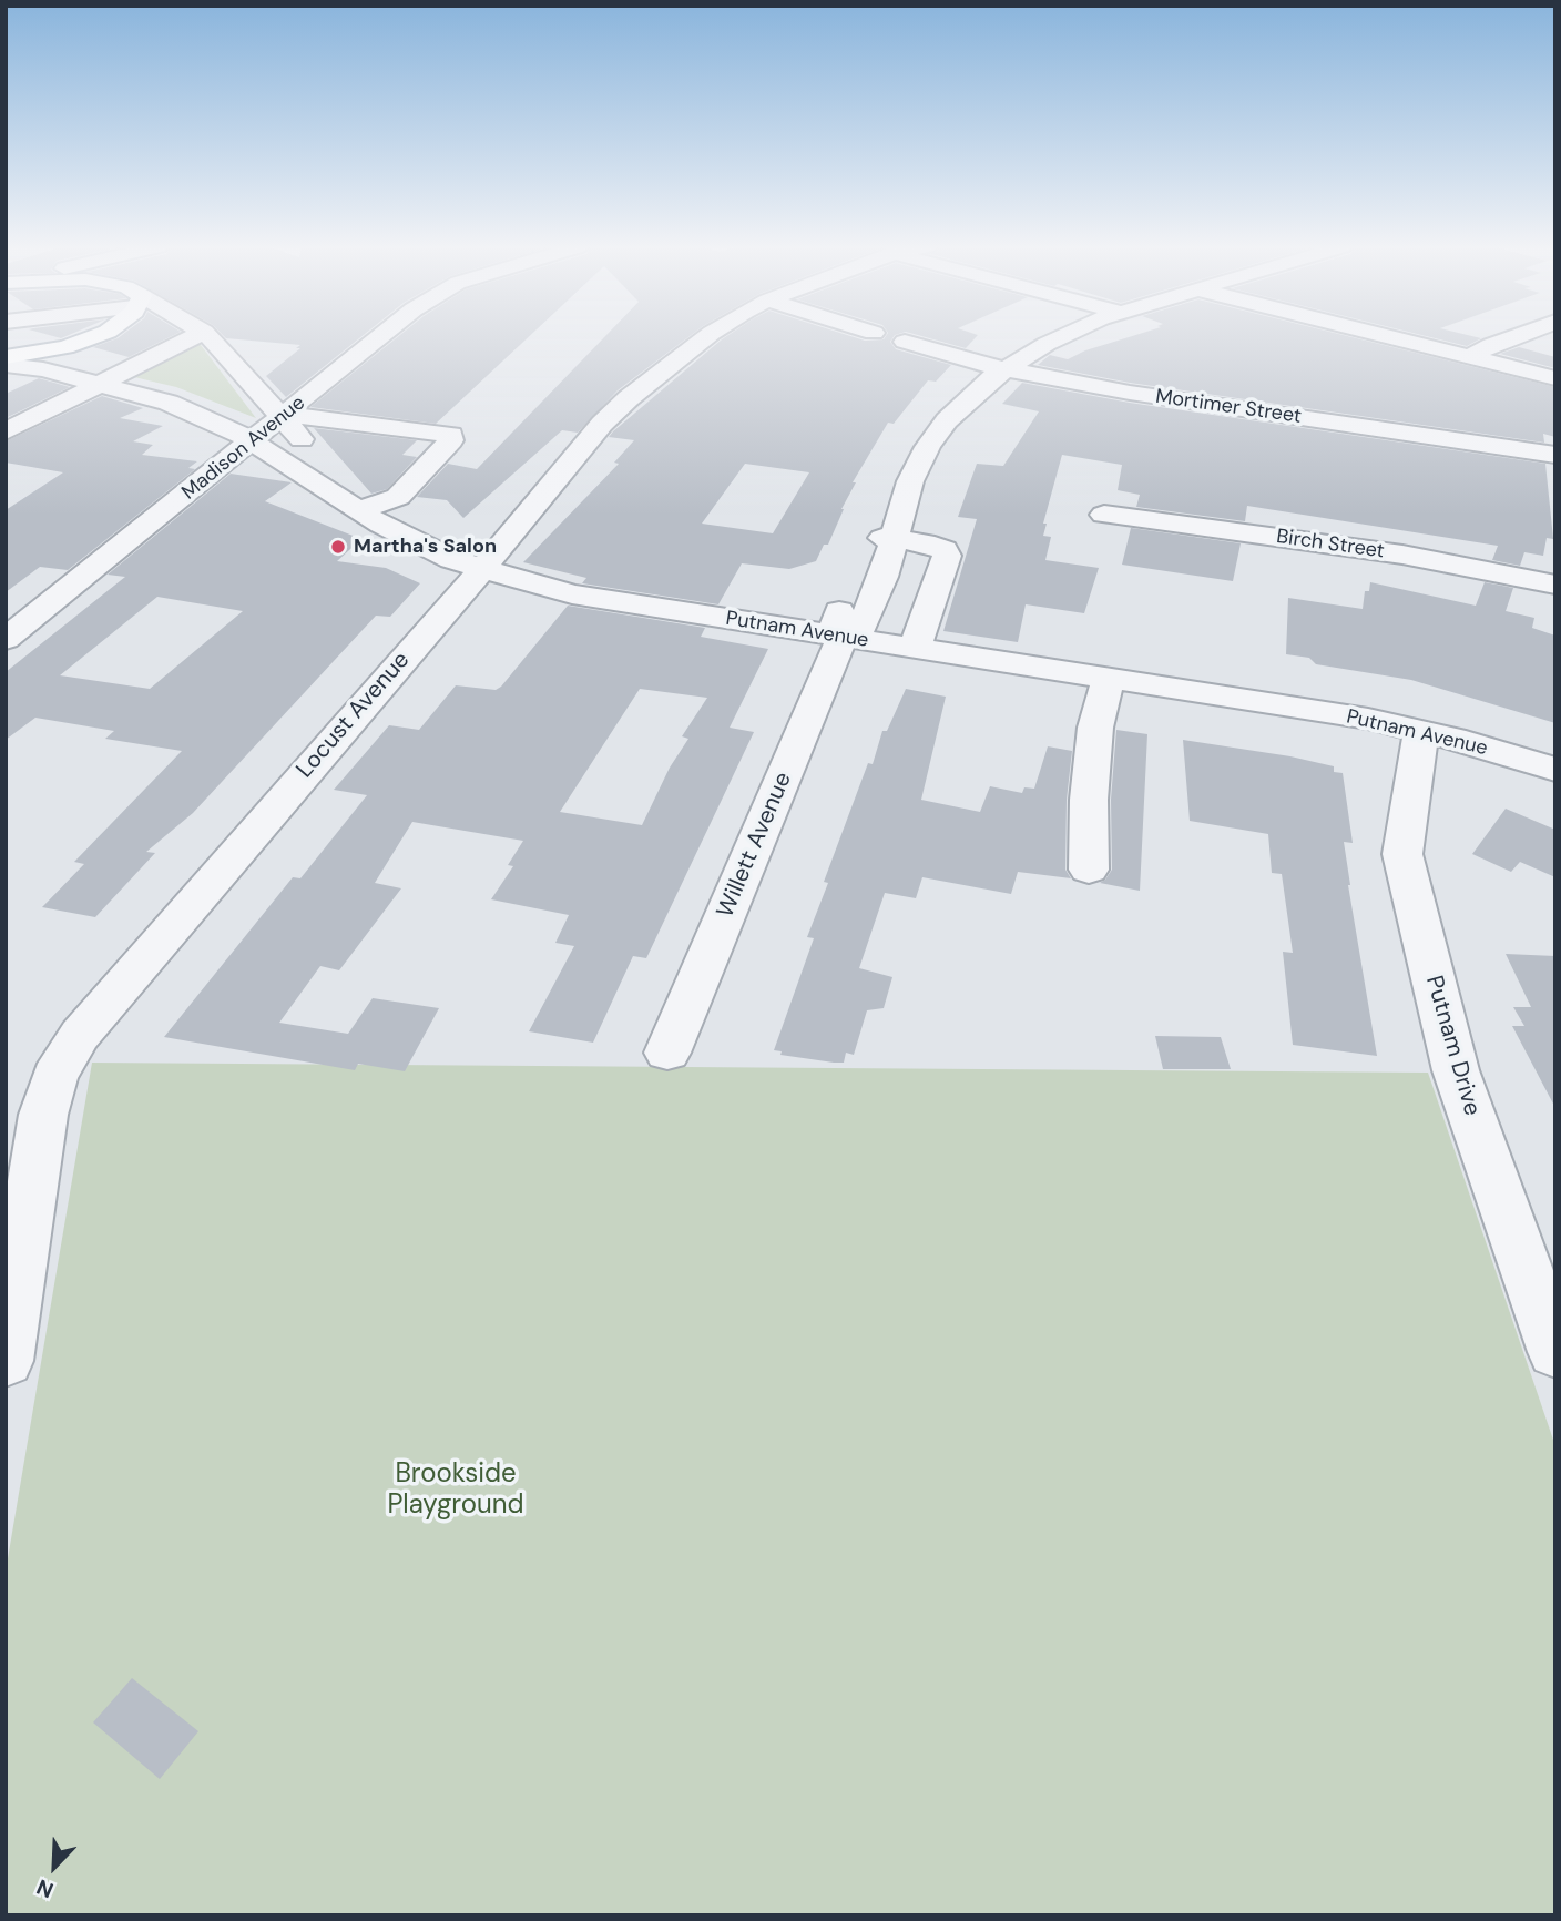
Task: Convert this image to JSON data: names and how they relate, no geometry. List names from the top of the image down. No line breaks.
{"streets":{"street":["Mortimer Street","Madison Avenue","Birch Street","Putnam Avenue","Locust Avenue","Willett Avenue","Putnam Drive"]},"crossings":[["Mortimer Street","Willett Avenue"],["Madison Avenue","Putnam Avenue"],["Putnam Avenue","Locust Avenue"],["Putnam Avenue","Willett Avenue"],["Putnam Avenue","Putnam Drive"]],"parks":["Brookside Playground"],"places":["Martha's Salon"],"north":"bottom left"}
